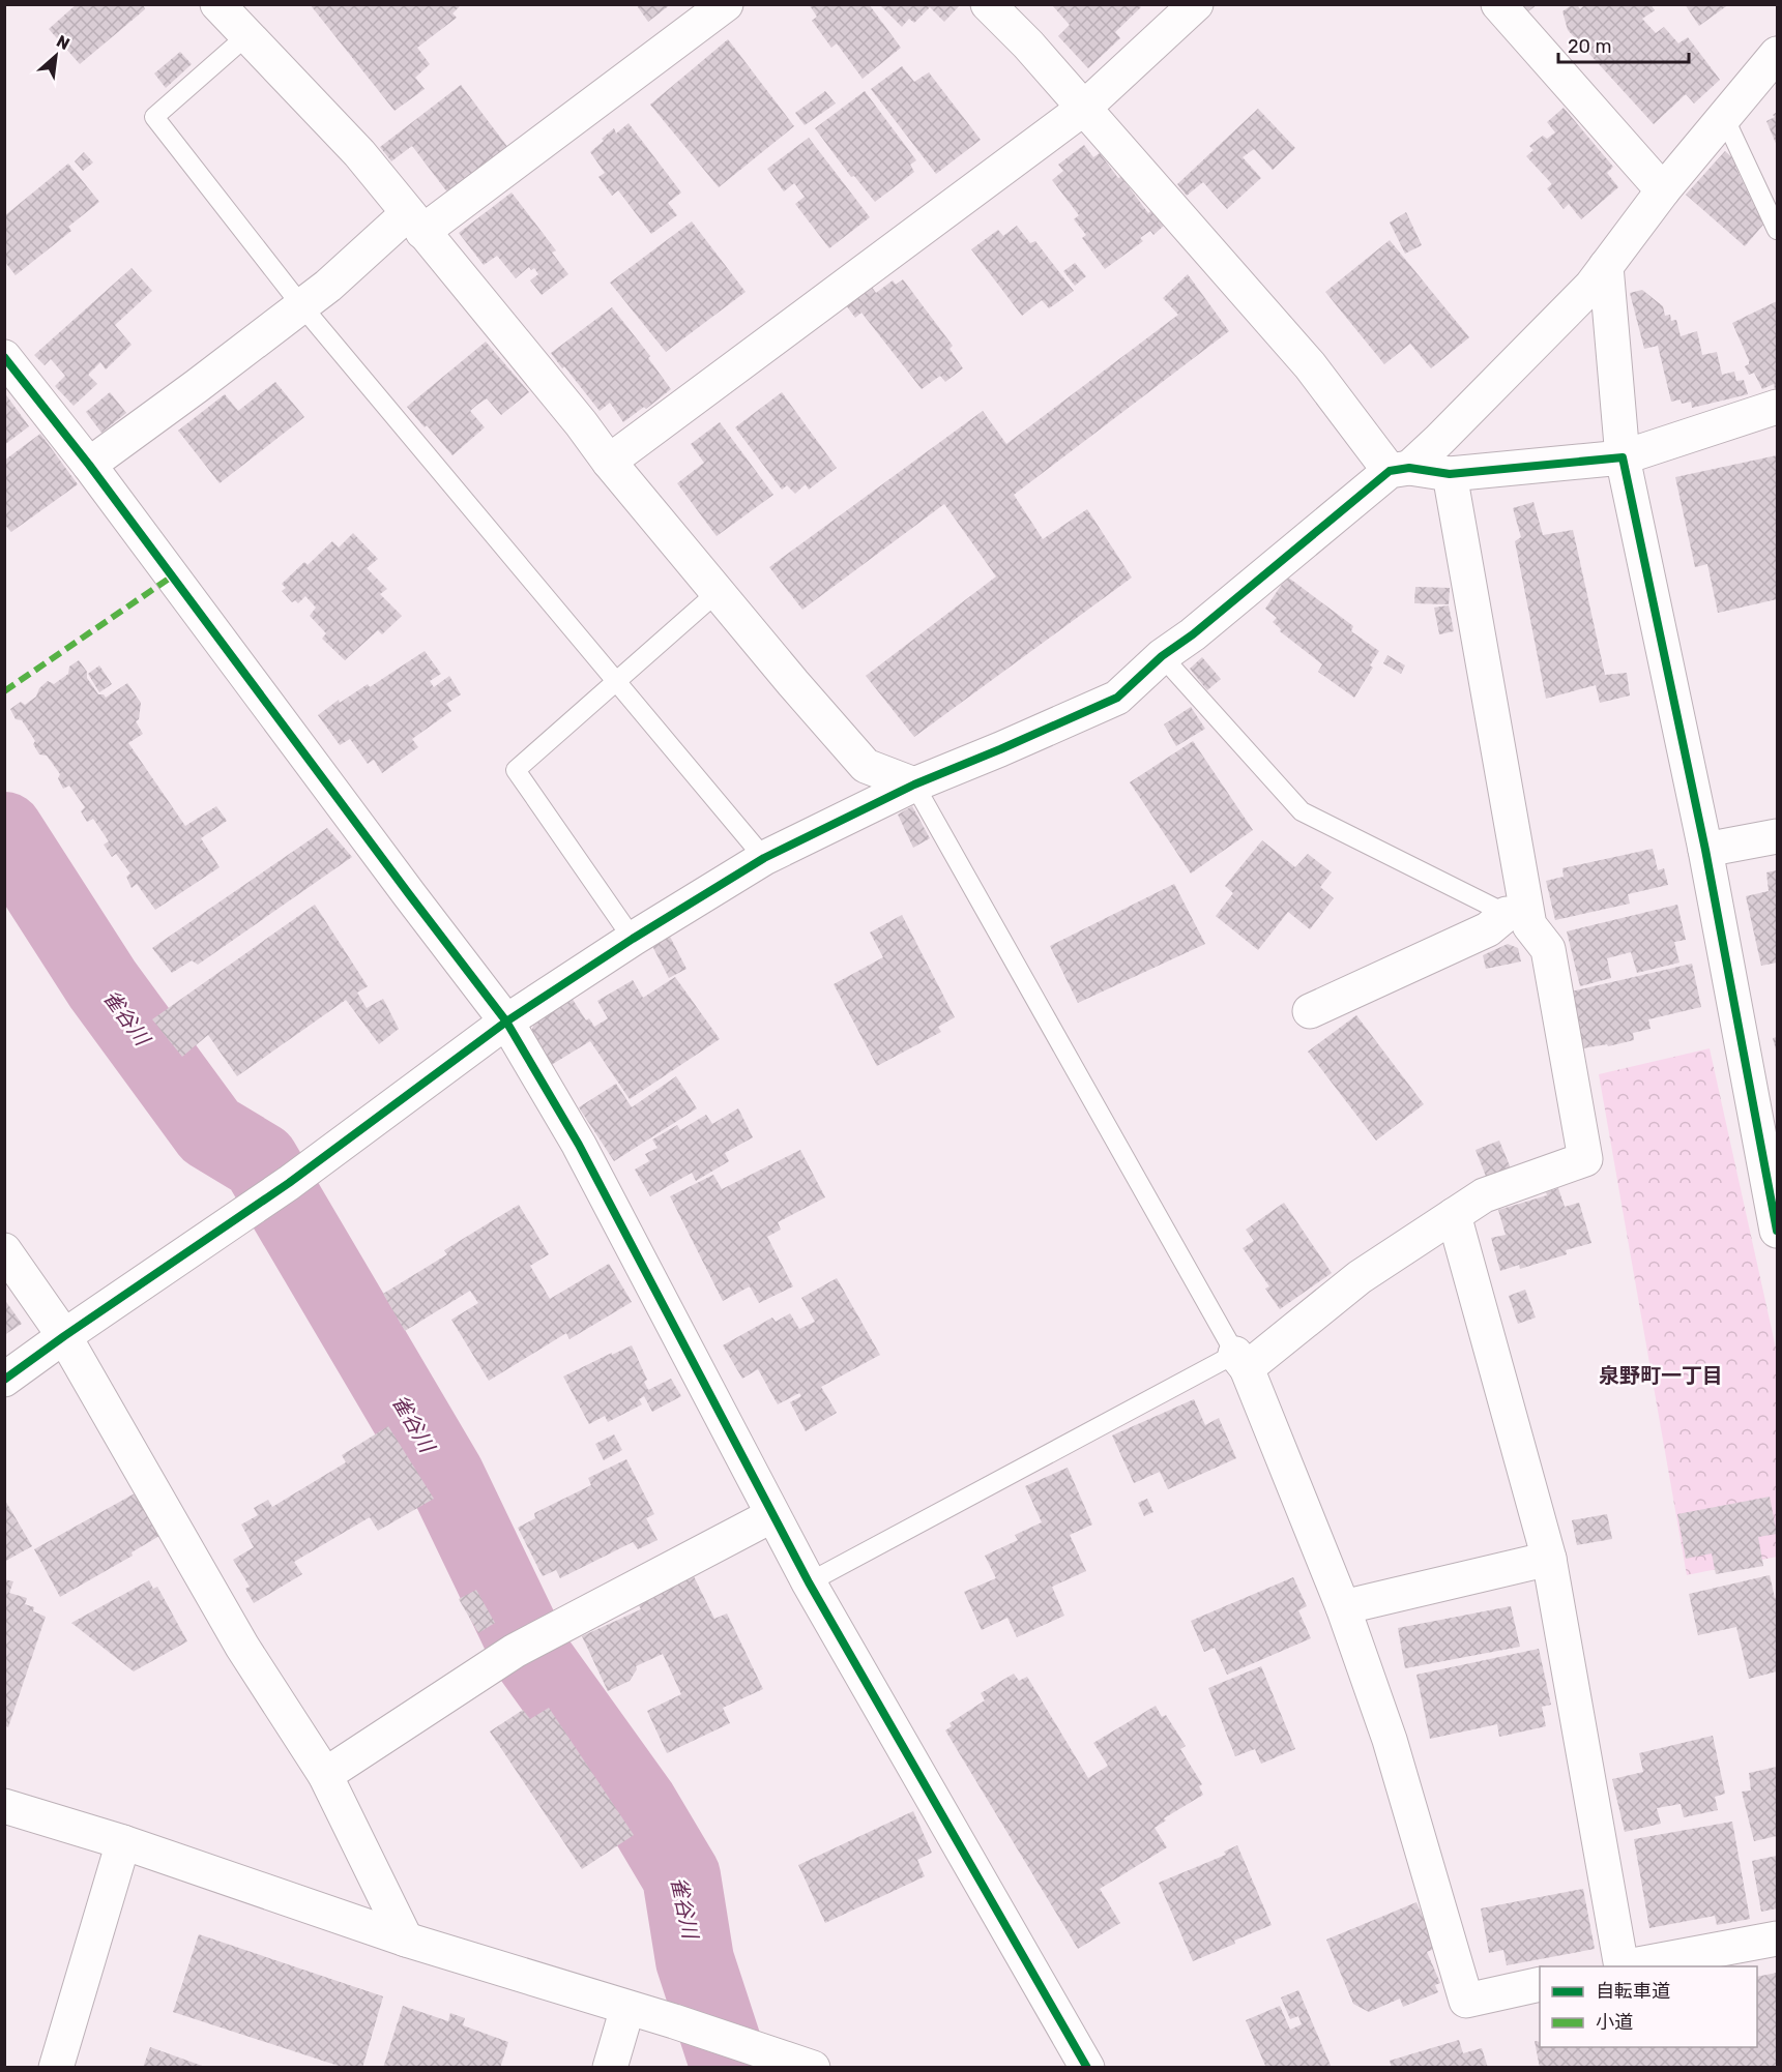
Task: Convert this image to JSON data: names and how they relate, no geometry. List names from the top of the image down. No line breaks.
{"districts":["泉野町一丁目"],"water":["雀谷川"],"legend":["自転車道","小道"],"scale_bar":"20 m","north":"top right"}
